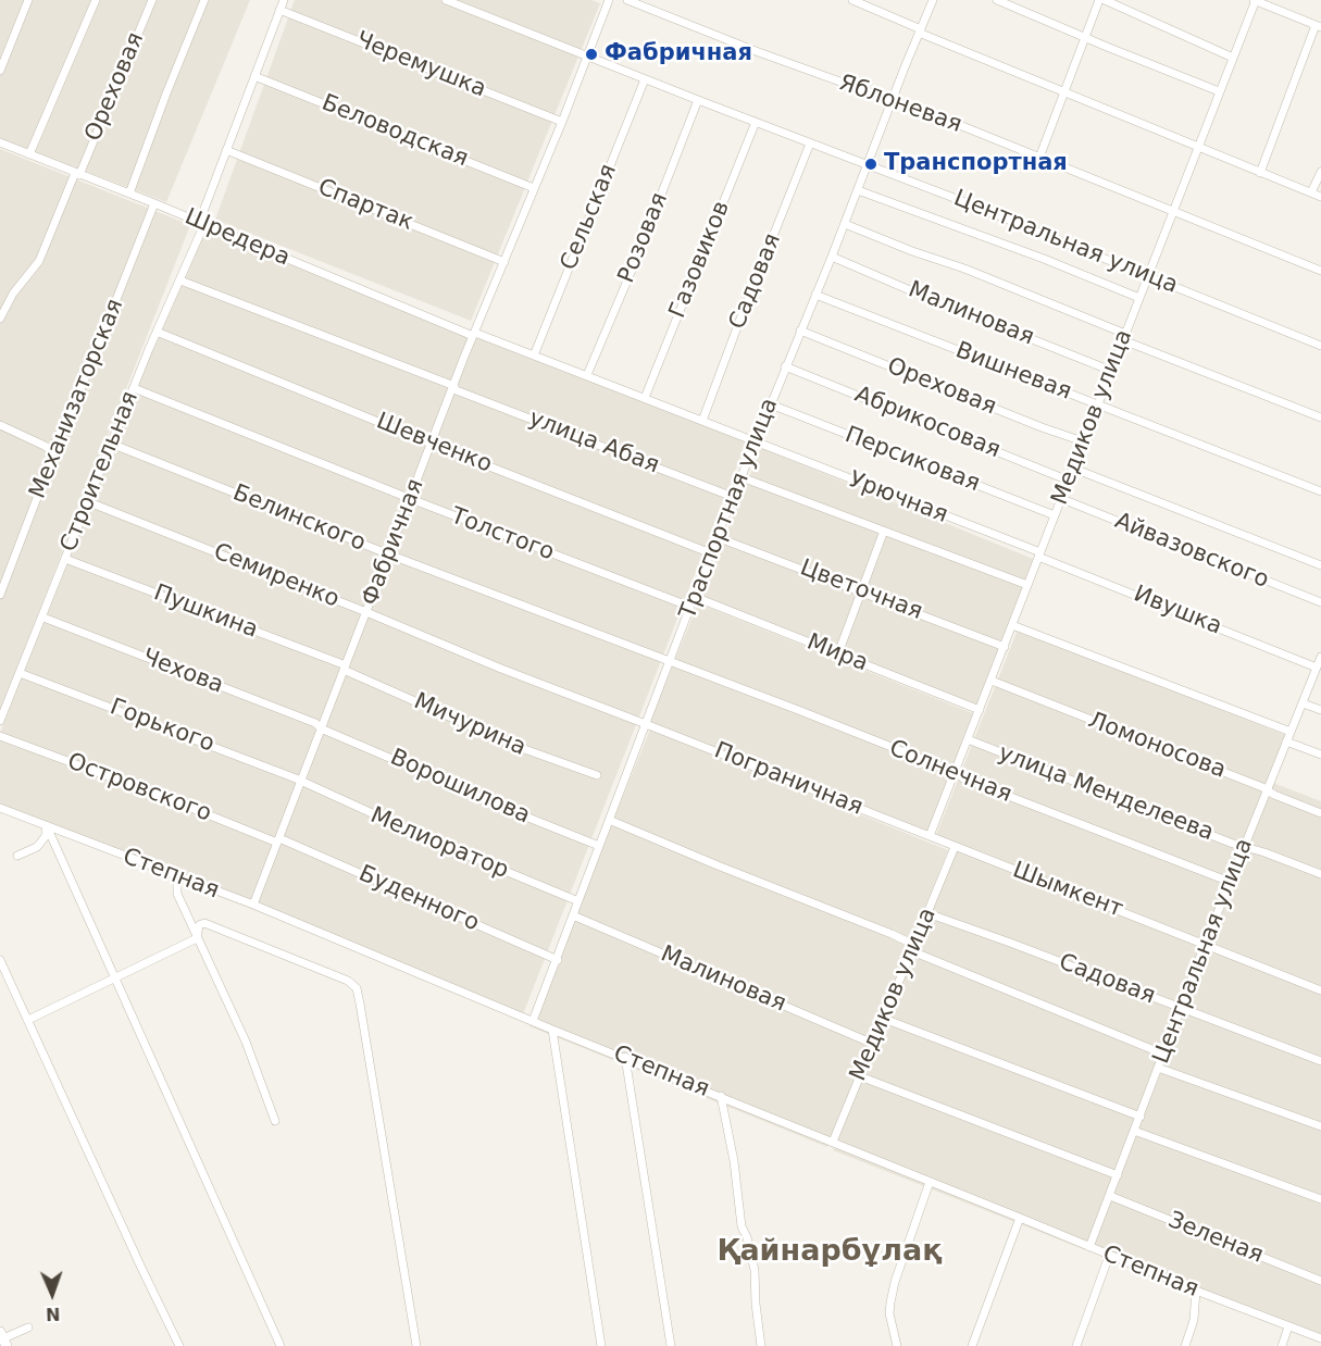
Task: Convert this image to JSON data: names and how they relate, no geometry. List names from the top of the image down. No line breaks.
{"streets":{"street":["Черемушка","Ореховая","Яблоневая","Беловодская","Спартак","Сельская","Шредера","Розовая","Центральная улица","Газовиков","Садовая","Малиновая","Вишневая","Механизаторская","Медиков улица","Абрикосовая","улица Абая","Шевченко","Персиковая","Строительная","Урючная","Траспортная улица","Белинского","Толстого","Фабричная","Айвазовского","Семиренко","Цветочная","Ивушка","Пушкина","Мира","Чехова","Мичурина","Горького","Ломоносова","Солнечная","Пограничная","Ворошилова","Островского","улица Менделеева","Мелиоратор","Степная","Шымкент","Буденного","Зеленая"]},"crossings":[["Черемушка","Строительная"],["Черемушка","Фабричная"],["Ореховая","Шредера"],["Ореховая","Медиков улица"],["Ореховая","Траспортная улица"],["Яблоневая","Медиков улица"],["Яблоневая","Траспортная улица"],["Беловодская","Строительная"],["Беловодская","Фабричная"],["Спартак","Строительная"],["Спартак","Фабричная"],["Сельская","Шредера"],["Сельская","Центральная улица"],["Шредера","Розовая"],["Шредера","Газовиков"],["Шредера","Садовая"],["Шредера","Механизаторская"],["Шредера","Строительная"],["Шредера","Урючная"],["Шредера","Траспортная улица"],["Шредера","Фабричная"],["Розовая","Центральная улица"],["Центральная улица","Газовиков"],["Центральная улица","Садовая"],["Центральная улица","Медиков улица"],["Центральная улица","Траспортная улица"],["Центральная улица","Фабричная"],["Центральная улица","Ивушка"],["Центральная улица","Ломоносова"],["Центральная улица","Солнечная"],["Центральная улица","улица Менделеева"],["Центральная улица","Степная"],["Центральная улица","Шымкент"],["Центральная улица","Зеленая"],["Садовая","Медиков улица"],["Малиновая","Медиков улица"],["Малиновая","Траспортная улица"],["Вишневая","Медиков улица"],["Вишневая","Траспортная улица"],["Медиков улица","Абрикосовая"],["Медиков улица","Персиковая"],["Медиков улица","Урючная"],["Медиков улица","Айвазовского"],["Медиков улица","Цветочная"],["Медиков улица","Ивушка"],["Медиков улица","Мира"],["Медиков улица","Ломоносова"],["Медиков улица","Солнечная"],["Медиков улица","Пограничная"],["Медиков улица","улица Менделеева"],["Медиков улица","Степная"],["Медиков улица","Шымкент"],["Абрикосовая","Траспортная улица"],["улица Абая","Строительная"],["улица Абая","Траспортная улица"],["улица Абая","Фабричная"],["Шевченко","Строительная"],["Шевченко","Траспортная улица"],["Шевченко","Фабричная"],["Персиковая","Траспортная улица"],["Строительная","Белинского"],["Строительная","Толстого"],["Строительная","Семиренко"],["Строительная","Пушкина"],["Строительная","Чехова"],["Строительная","Горького"],["Урючная","Траспортная улица"],["Урючная","Ивушка"],["Траспортная улица","Белинского"],["Траспортная улица","Толстого"],["Траспортная улица","Семиренко"],["Траспортная улица","Цветочная"],["Траспортная улица","Мира"],["Траспортная улица","Солнечная"],["Траспортная улица","Пограничная"],["Траспортная улица","Ворошилова"],["Траспортная улица","Мелиоратор"],["Траспортная улица","Степная"],["Траспортная улица","Буденного"],["Белинского","Фабричная"],["Белинского","Солнечная"],["Толстого","Фабричная"],["Фабричная","Семиренко"],["Фабричная","Пушкина"],["Фабричная","Чехова"],["Фабричная","Мичурина"],["Фабричная","Горького"],["Фабричная","Ворошилова"],["Фабричная","Островского"],["Фабричная","Мелиоратор"],["Фабричная","Степная"],["Фабричная","Буденного"],["Семиренко","Пограничная"],["Пушкина","Мичурина"],["Чехова","Ворошилова"],["Горького","Мелиоратор"],["Пограничная","Шымкент"],["Островского","Буденного"]],"districts":["Қайнарбұлақ"],"places":["Фабричная","Транспортная"],"north":"bottom"}
